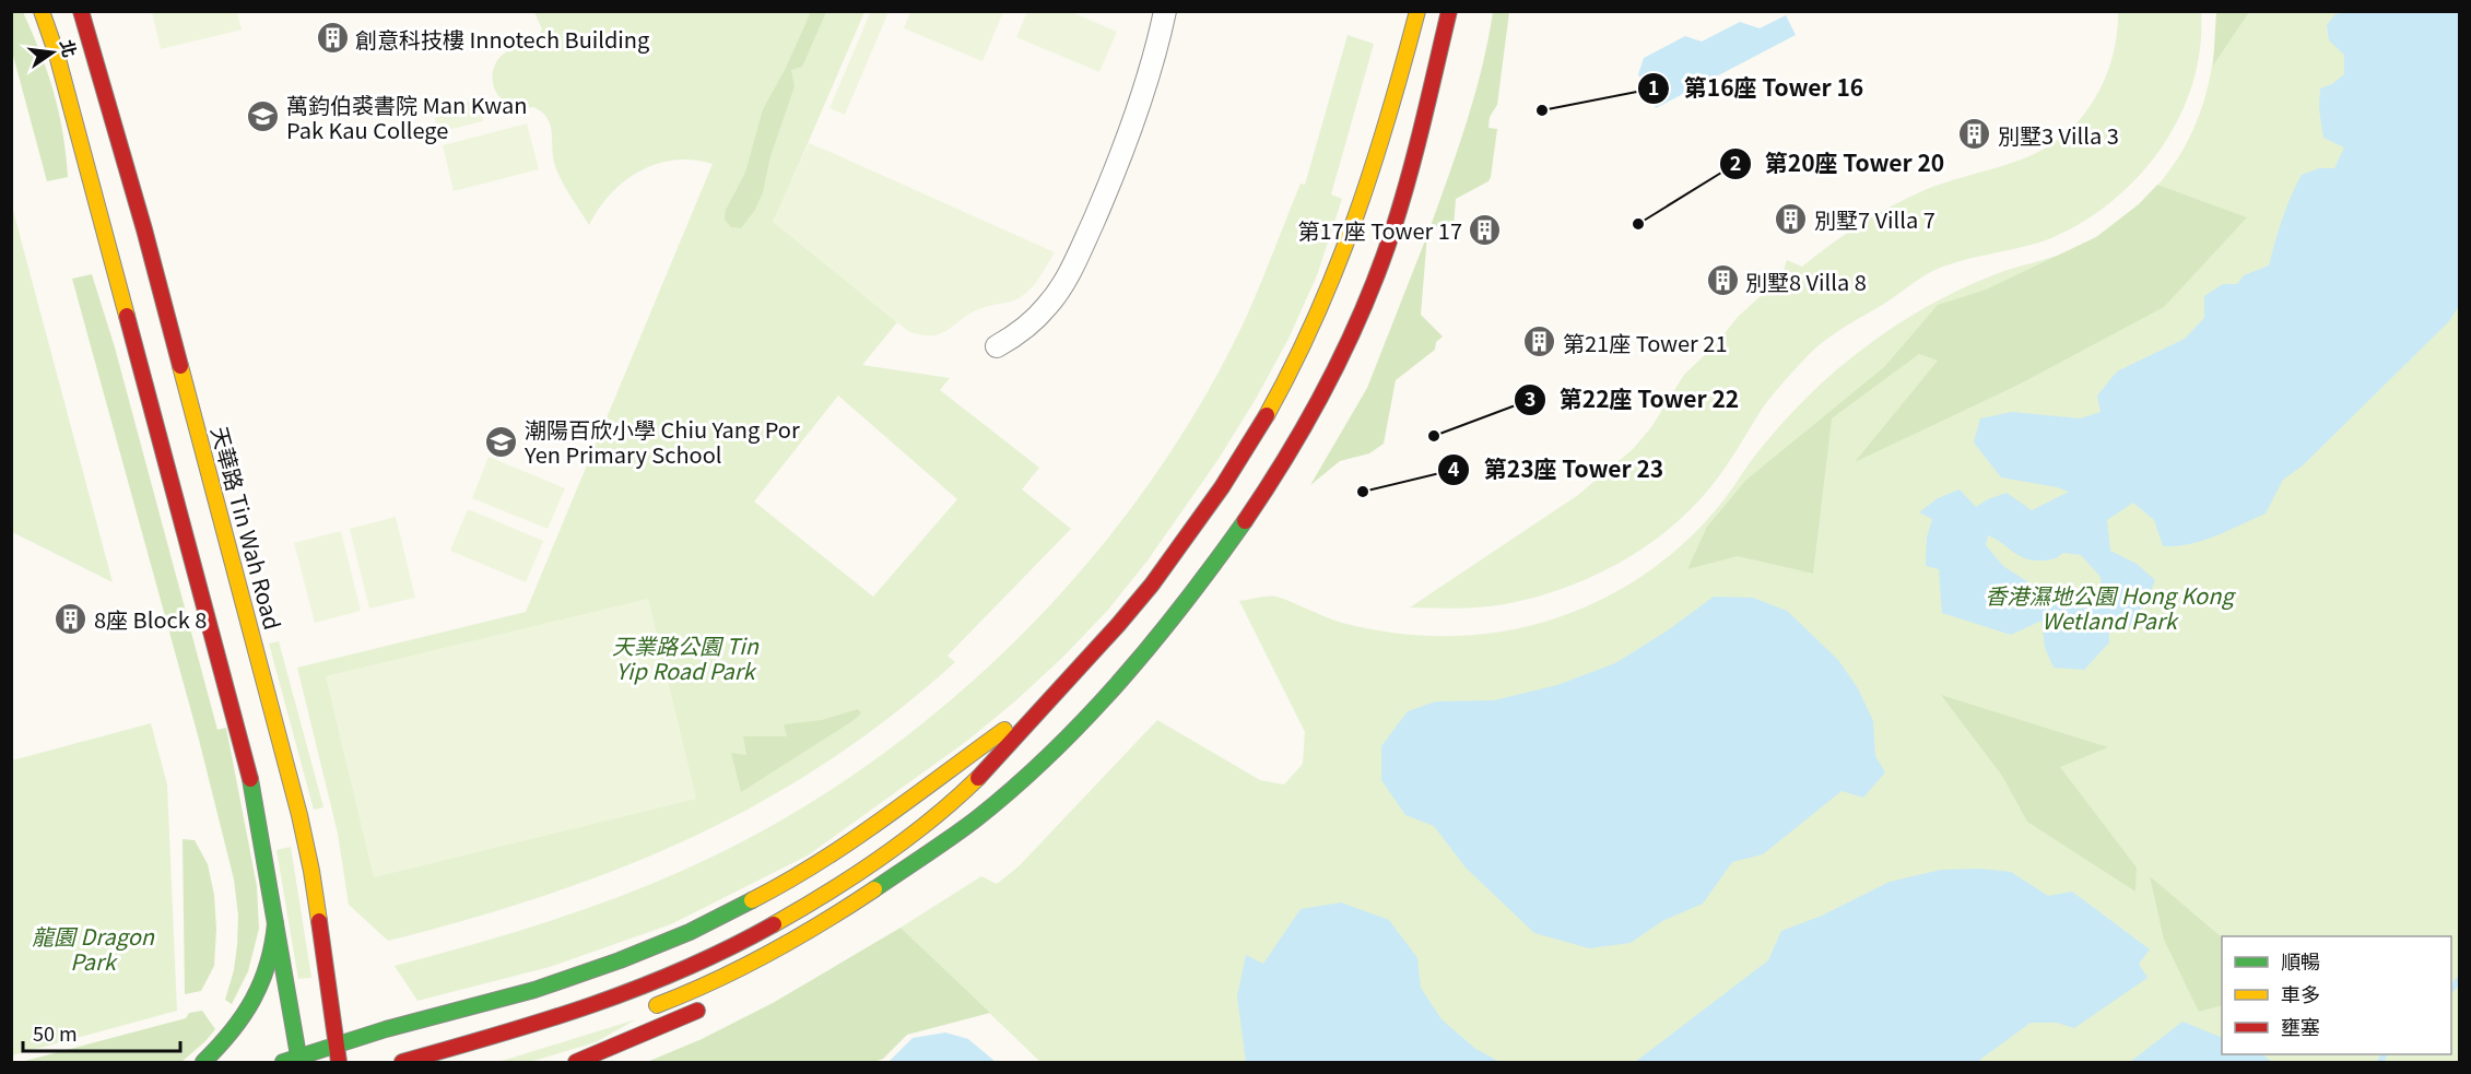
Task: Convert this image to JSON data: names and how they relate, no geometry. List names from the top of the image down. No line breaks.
{"streets":{"main road":["天華路 Tin Wah Road"]},"parks":["香港濕地公園 Hong Kong Wetland Park","天業路公園 Tin Yip Road Park","龍園 Dragon Park"],"places":{"building":["創意科技樓 Innotech Building","別墅3 Villa 3","別墅7 Villa 7","第17座 Tower 17","別墅8 Villa 8","第21座 Tower 21","8座 Block 8"],"other":["第16座 Tower 16","第20座 Tower 20","第22座 Tower 22","第23座 Tower 23"],"school or university":["萬鈞伯裘書院 Man Kwan Pak Kau College","潮陽百欣小學 Chiu Yang Por Yen Primary School"]},"legend":["順暢","車多","壅塞"],"scale_bar":"50 m","north":"right"}
